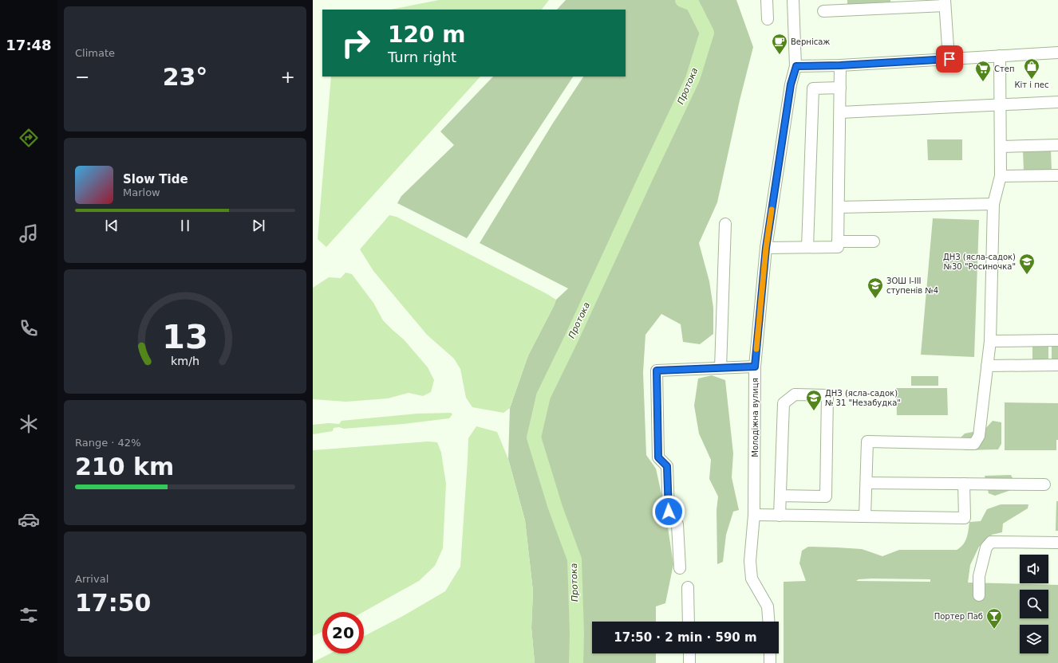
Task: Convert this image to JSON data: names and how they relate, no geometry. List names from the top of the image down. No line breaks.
{"streets":{"street":["Молодіжна вулиця"]},"water":["Протока"],"places":{"cafe":["Вернісаж"],"shop":["Кіт і пес"],"supermarket":["Степ"],"school or university":["ДНЗ (ясла-садок) №30 \"Росиночка\"","ЗОШ І-ІІІ ступенів №4","ДНЗ (ясла-садок) № 31 \"Незабудка\""],"bar":["Портер Паб"]},"page":{"tabs":"17:48","tile":["Climate",["Range · 42%","210 km"],["Arrival","17:50"]],"turn":["120 m","Turn right"],"heat":["−","23°","+"],"song":["Slow Tide","Marlow"],"limit":"20","trip":"17:50 · 2 min · 590 m","gauge":["13","km/h"]}}
